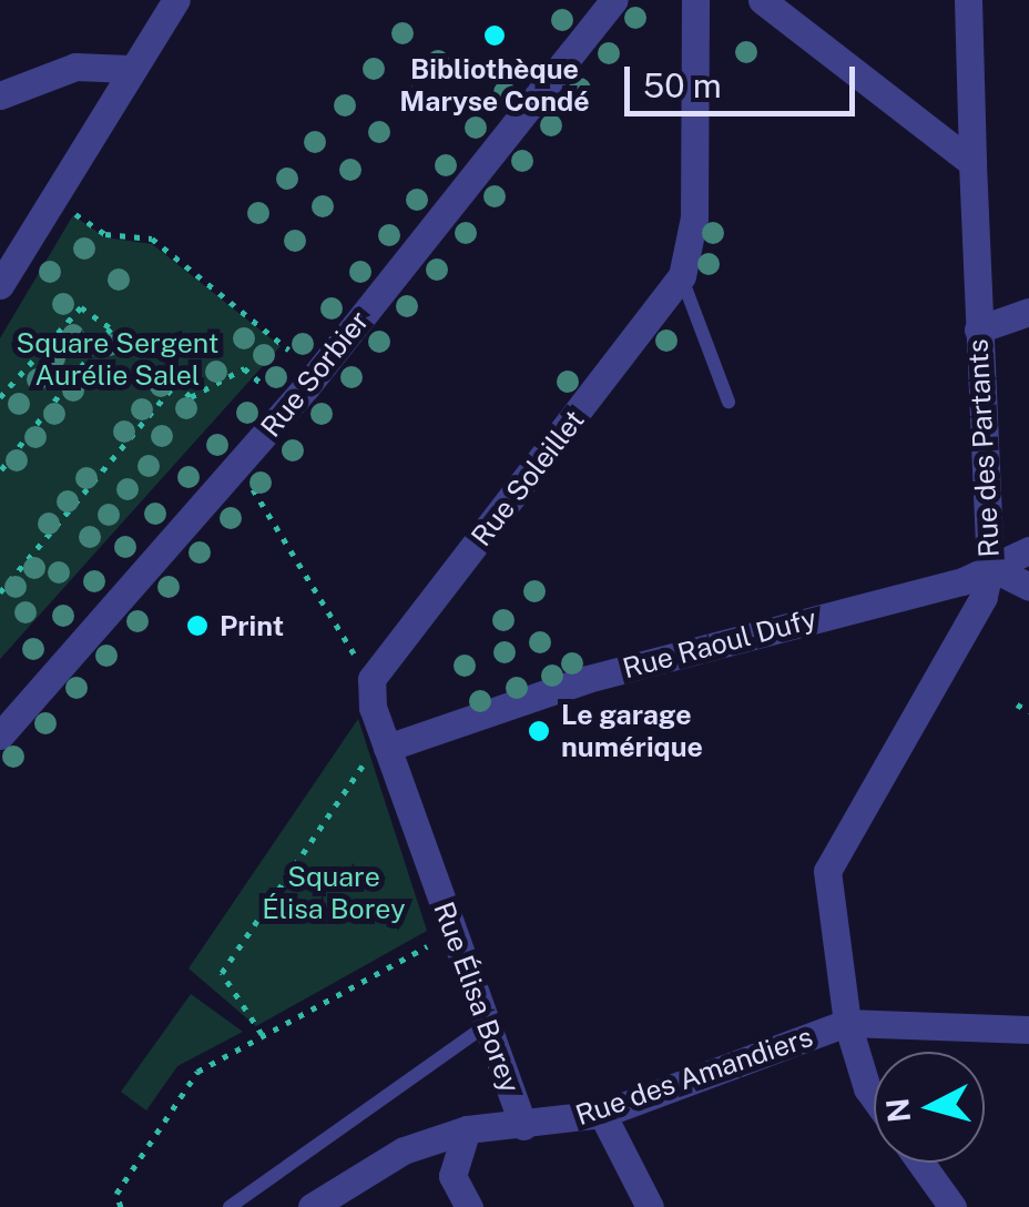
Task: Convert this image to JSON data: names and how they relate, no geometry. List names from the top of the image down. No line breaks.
{"streets":{"street":["Rue Sorbier","Rue des Partants","Rue Soleillet","Rue Raoul Dufy","Rue Élisa Borey","Rue des Amandiers"]},"crossings":[["Rue des Partants","Rue Raoul Dufy"],["Rue des Partants","Rue des Amandiers"],["Rue Soleillet","Rue Élisa Borey"],["Rue Raoul Dufy","Rue Élisa Borey"],["Rue Élisa Borey","Rue des Amandiers"]],"parks":["Square Sergent Aurélie Salel","Square Élisa Borey"],"places":["Bibliothèque Maryse Condé","Print","Le garage numérique"],"scale_bar":"50 m","north":"left"}
